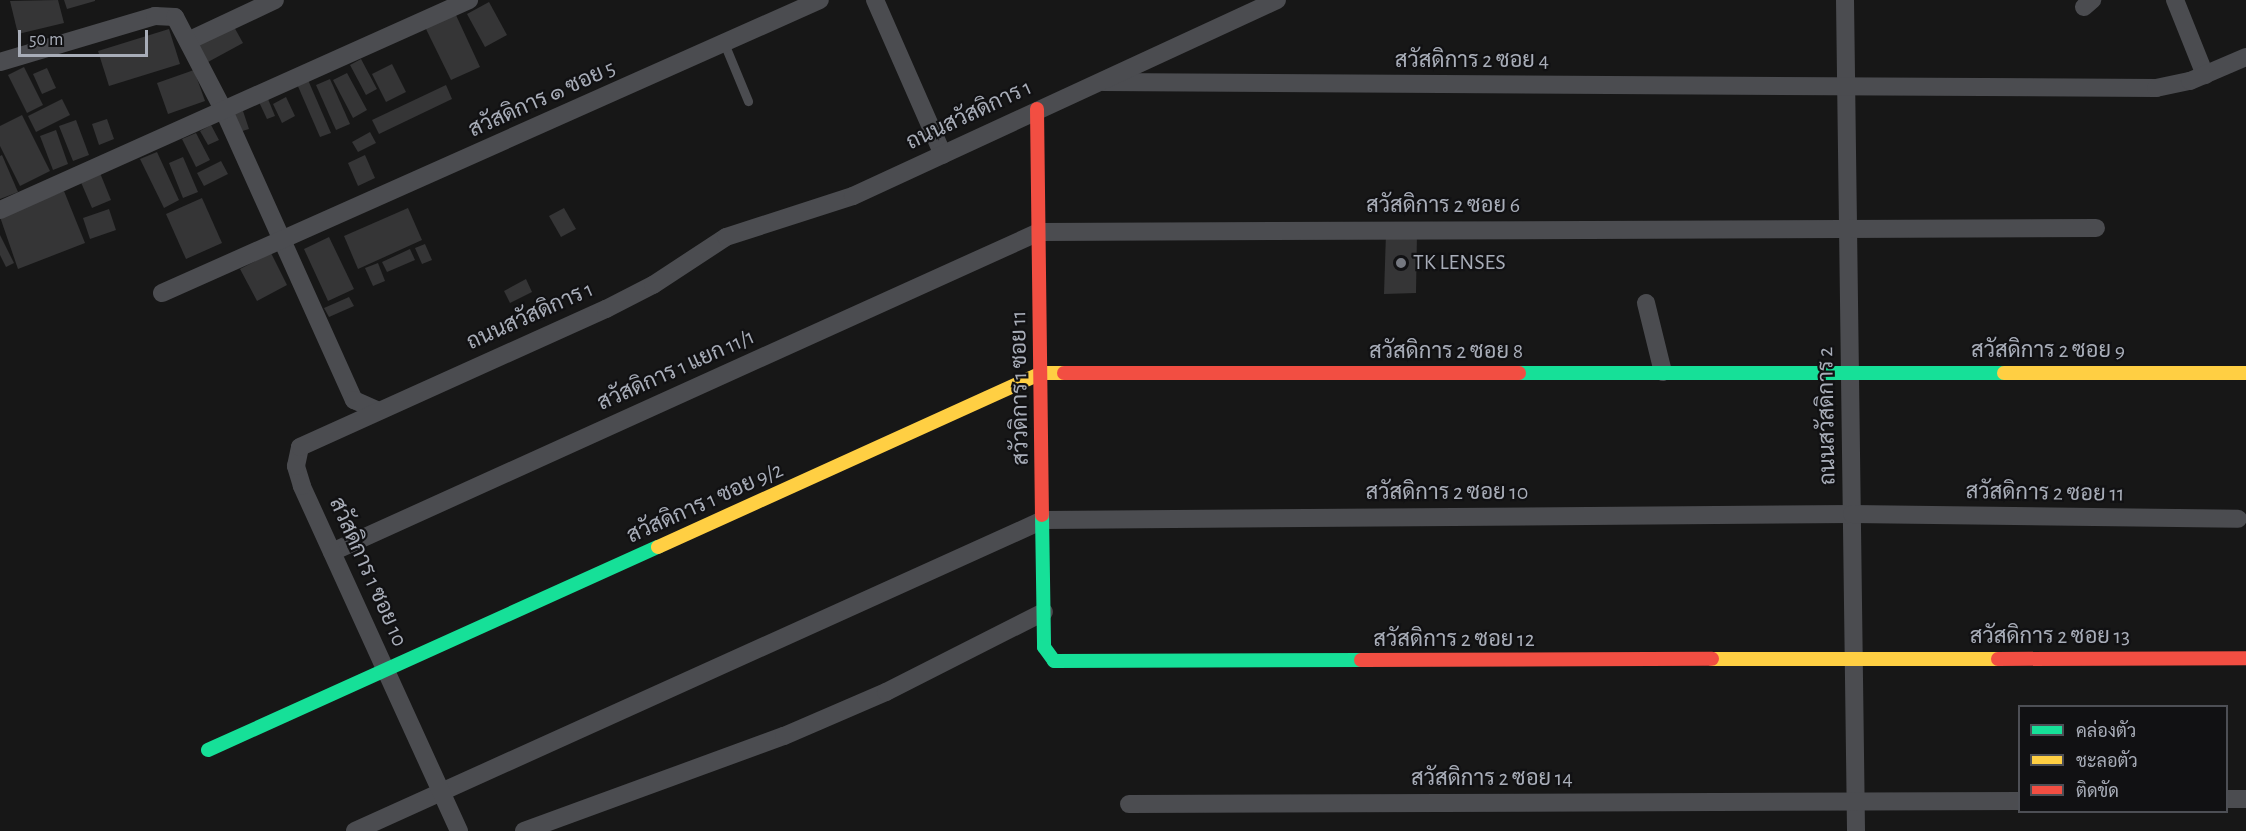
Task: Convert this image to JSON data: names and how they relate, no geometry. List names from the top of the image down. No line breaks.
{"streets":{"street":["สวัสดิการ 2 ซอย 4","สวัสดิการ ๑ ซอย 5","ถนนสวัสดิการ 1","สวัสดิการ 2 ซอย 6","สวัสดิการ 2 ซอย 9","สวัสดิการ 2 ซอย 8","สวัสดิการ 1 แยก 11/1","สวัวดิการ 1 ซอย 11","ถนนสวัสดิการ 2","สวัสดิการ 2 ซอย 10","สวัสดิการ 2 ซอย 11","สวัสดิการ 1 ซอย 9/2","สวัสดิการ 1 ซอย 10","สวัสดิการ 2 ซอย 13","สวัสดิการ 2 ซอย 12","สวัสดิการ 2 ซอย 14"]},"crossings":[["สวัสดิการ 2 ซอย 4","ถนนสวัสดิการ 1"],["สวัสดิการ 2 ซอย 4","ถนนสวัสดิการ 2"],["ถนนสวัสดิการ 1","สวัวดิการ 1 ซอย 11"],["ถนนสวัสดิการ 1","สวัสดิการ 1 ซอย 10"],["สวัสดิการ 2 ซอย 6","สวัสดิการ 1 แยก 11/1"],["สวัสดิการ 2 ซอย 6","สวัวดิการ 1 ซอย 11"],["สวัสดิการ 2 ซอย 6","ถนนสวัสดิการ 2"],["สวัสดิการ 2 ซอย 9","สวัสดิการ 2 ซอย 8"],["สวัสดิการ 2 ซอย 9","ถนนสวัสดิการ 2"],["สวัสดิการ 2 ซอย 8","สวัวดิการ 1 ซอย 11"],["สวัสดิการ 2 ซอย 8","ถนนสวัสดิการ 2"],["สวัสดิการ 2 ซอย 8","สวัสดิการ 1 ซอย 9/2"],["สวัสดิการ 1 แยก 11/1","สวัวดิการ 1 ซอย 11"],["สวัสดิการ 1 แยก 11/1","สวัสดิการ 1 ซอย 10"],["สวัวดิการ 1 ซอย 11","สวัสดิการ 2 ซอย 10"],["สวัวดิการ 1 ซอย 11","สวัสดิการ 1 ซอย 9/2"],["สวัวดิการ 1 ซอย 11","สวัสดิการ 2 ซอย 12"],["ถนนสวัสดิการ 2","สวัสดิการ 2 ซอย 10"],["ถนนสวัสดิการ 2","สวัสดิการ 2 ซอย 11"],["ถนนสวัสดิการ 2","สวัสดิการ 2 ซอย 13"],["ถนนสวัสดิการ 2","สวัสดิการ 2 ซอย 12"],["ถนนสวัสดิการ 2","สวัสดิการ 2 ซอย 14"],["สวัสดิการ 2 ซอย 10","สวัสดิการ 2 ซอย 11"],["สวัสดิการ 1 ซอย 9/2","สวัสดิการ 1 ซอย 10"],["สวัสดิการ 2 ซอย 13","สวัสดิการ 2 ซอย 12"]],"places":["TK LENSES"],"legend":["คล่องตัว","ชะลอตัว","ติดขัด"],"scale_bar":"50 m"}
